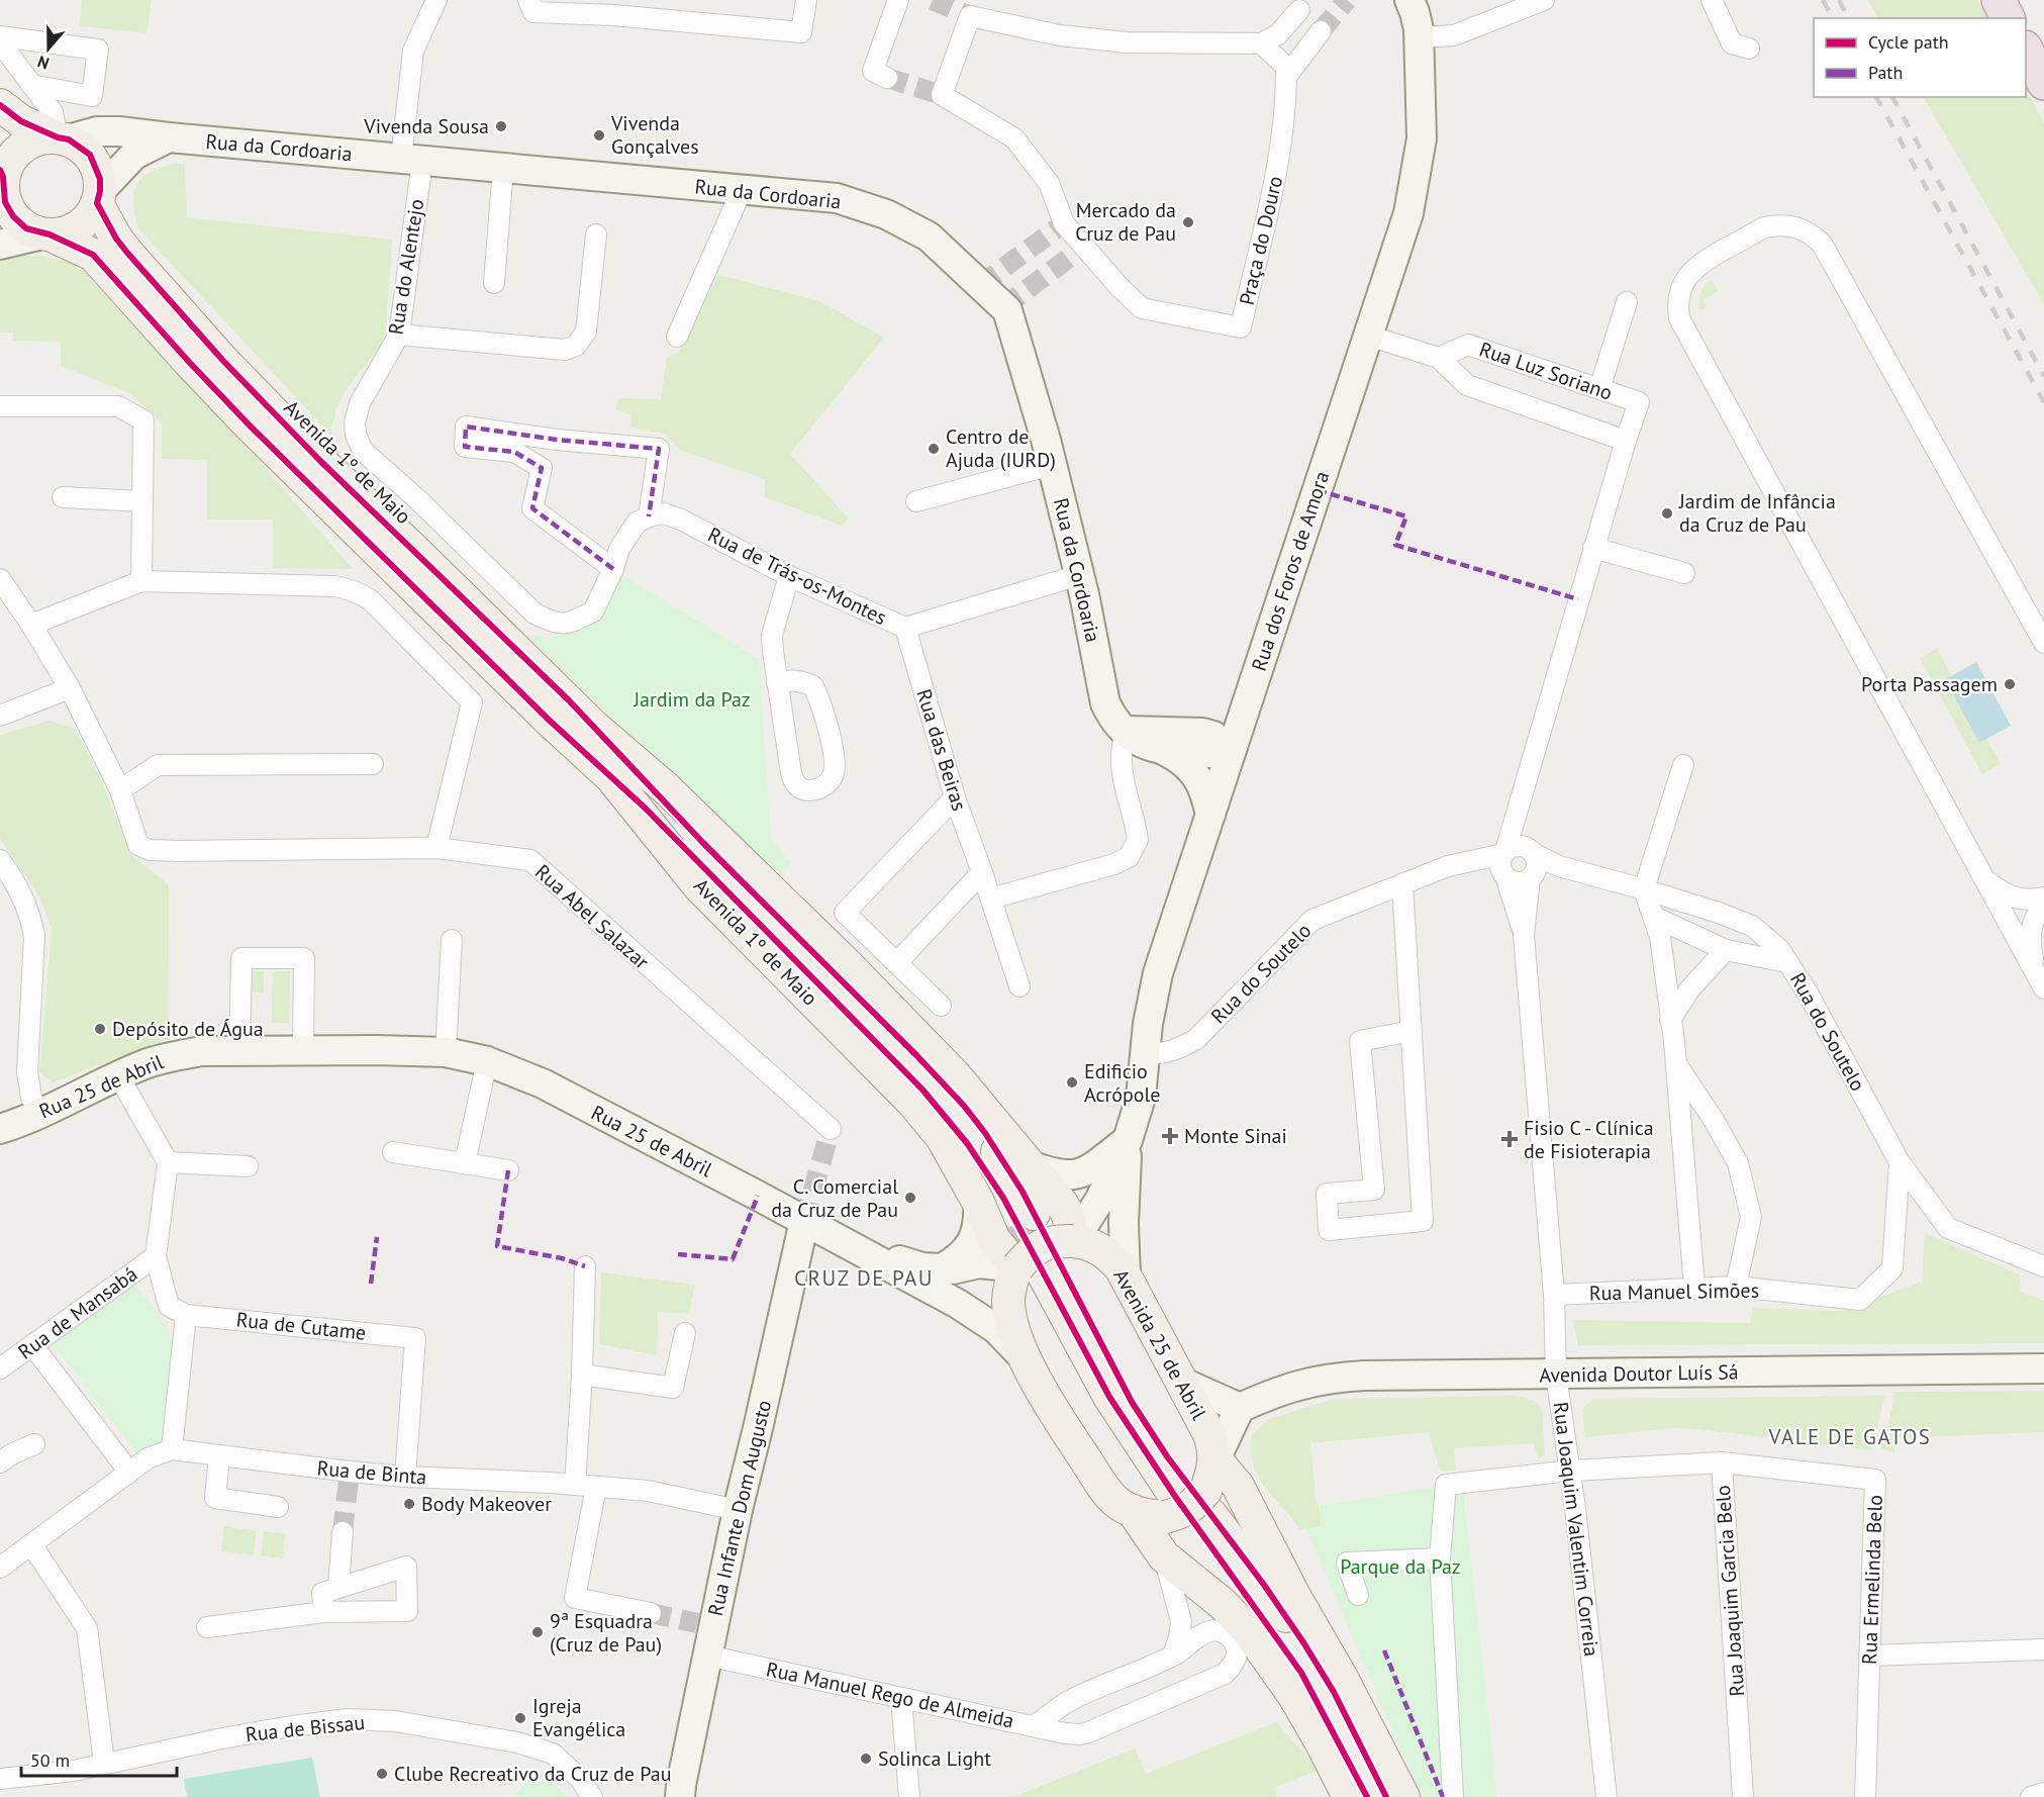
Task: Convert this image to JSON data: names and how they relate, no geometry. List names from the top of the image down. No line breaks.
{"streets":{"main road":["Rua da Cordoaria","Avenida 1º de Maio","Rua dos Foros de Amora","Rua 25 de Abril","Avenida 25 de Abril","Avenida Doutor Luís Sá","Rua Infante Dom Augusto"],"street":["Praça do Douro","Rua do Alentejo","Rua Luz Soriano","Rua de Trás-os-Montes","Rua das Beiras","Rua Abel Salazar","Rua do Soutelo","Rua Manuel Simões","Rua de Mansabá","Rua de Cutame","Rua de Binta","Rua Joaquim Valentim Correia","Rua Ermelinda Belo","Rua Joaquim Garcia Belo","Rua Manuel Rego de Almeida","Rua de Bissau"]},"crossings":[["Rua da Cordoaria","Rua do Alentejo"],["Rua da Cordoaria","Avenida 1º de Maio"],["Rua da Cordoaria","Rua de Trás-os-Montes"],["Rua Luz Soriano","Rua do Soutelo"],["Avenida 1º de Maio","Rua dos Foros de Amora"],["Avenida 1º de Maio","Rua 25 de Abril"],["Avenida 1º de Maio","Avenida 25 de Abril"],["Rua dos Foros de Amora","Rua do Soutelo"],["Rua dos Foros de Amora","Rua 25 de Abril"],["Rua dos Foros de Amora","Avenida 25 de Abril"],["Rua de Trás-os-Montes","Rua das Beiras"],["Rua do Soutelo","Rua Manuel Simões"],["Rua 25 de Abril","Avenida 25 de Abril"],["Rua 25 de Abril","Rua Infante Dom Augusto"],["Rua Manuel Simões","Rua Joaquim Valentim Correia"],["Rua de Cutame","Rua de Binta"],["Avenida Doutor Luís Sá","Rua Joaquim Valentim Correia"],["Rua de Binta","Rua Infante Dom Augusto"],["Rua Infante Dom Augusto","Rua Manuel Rego de Almeida"],["Rua Joaquim Valentim Correia","Rua Joaquim Garcia Belo"],["Rua Ermelinda Belo","Rua Joaquim Garcia Belo"]],"districts":["CRUZ DE PAU","VALE DE GATOS"],"parks":["Jardim da Paz","Parque da Paz"],"places":{"other":["Vivenda Sousa","Vivenda Gonçalves","Mercado da Cruz de Pau","Centro de Ajuda (IURD)","Jardim de Infância da Cruz de Pau","Porta Passagem","Depósito de Água","Edificio Acrópole","C. Comercial da Cruz de Pau","Body Makeover","9ª Esquadra (Cruz de Pau)","Igreja Evangélica","Solinca Light","Clube Recreativo da Cruz de Pau"],"health":["Monte Sinai","Fisio C - Clínica de Fisioterapia"]},"legend":["Cycle path","Path"],"scale_bar":"50 m","north":"bottom"}
